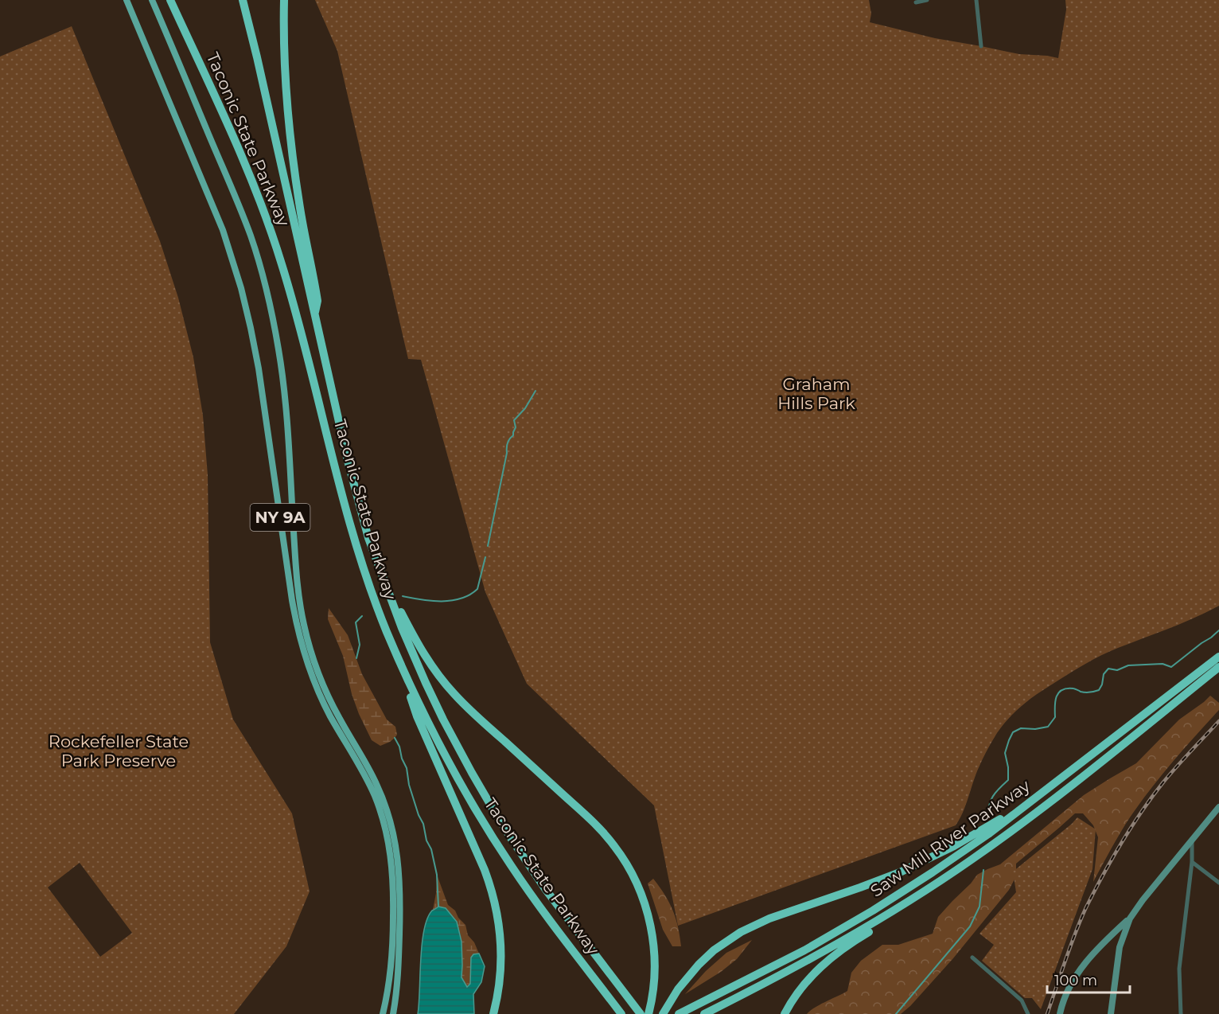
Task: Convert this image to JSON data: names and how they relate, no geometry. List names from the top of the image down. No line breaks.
{"streets":{"highway":["Taconic State Parkway","Saw Mill River Parkway"],"main road":["NY 9A"]},"parks":["Graham Hills Park","Rockefeller State Park Preserve"],"scale_bar":"100 m"}
